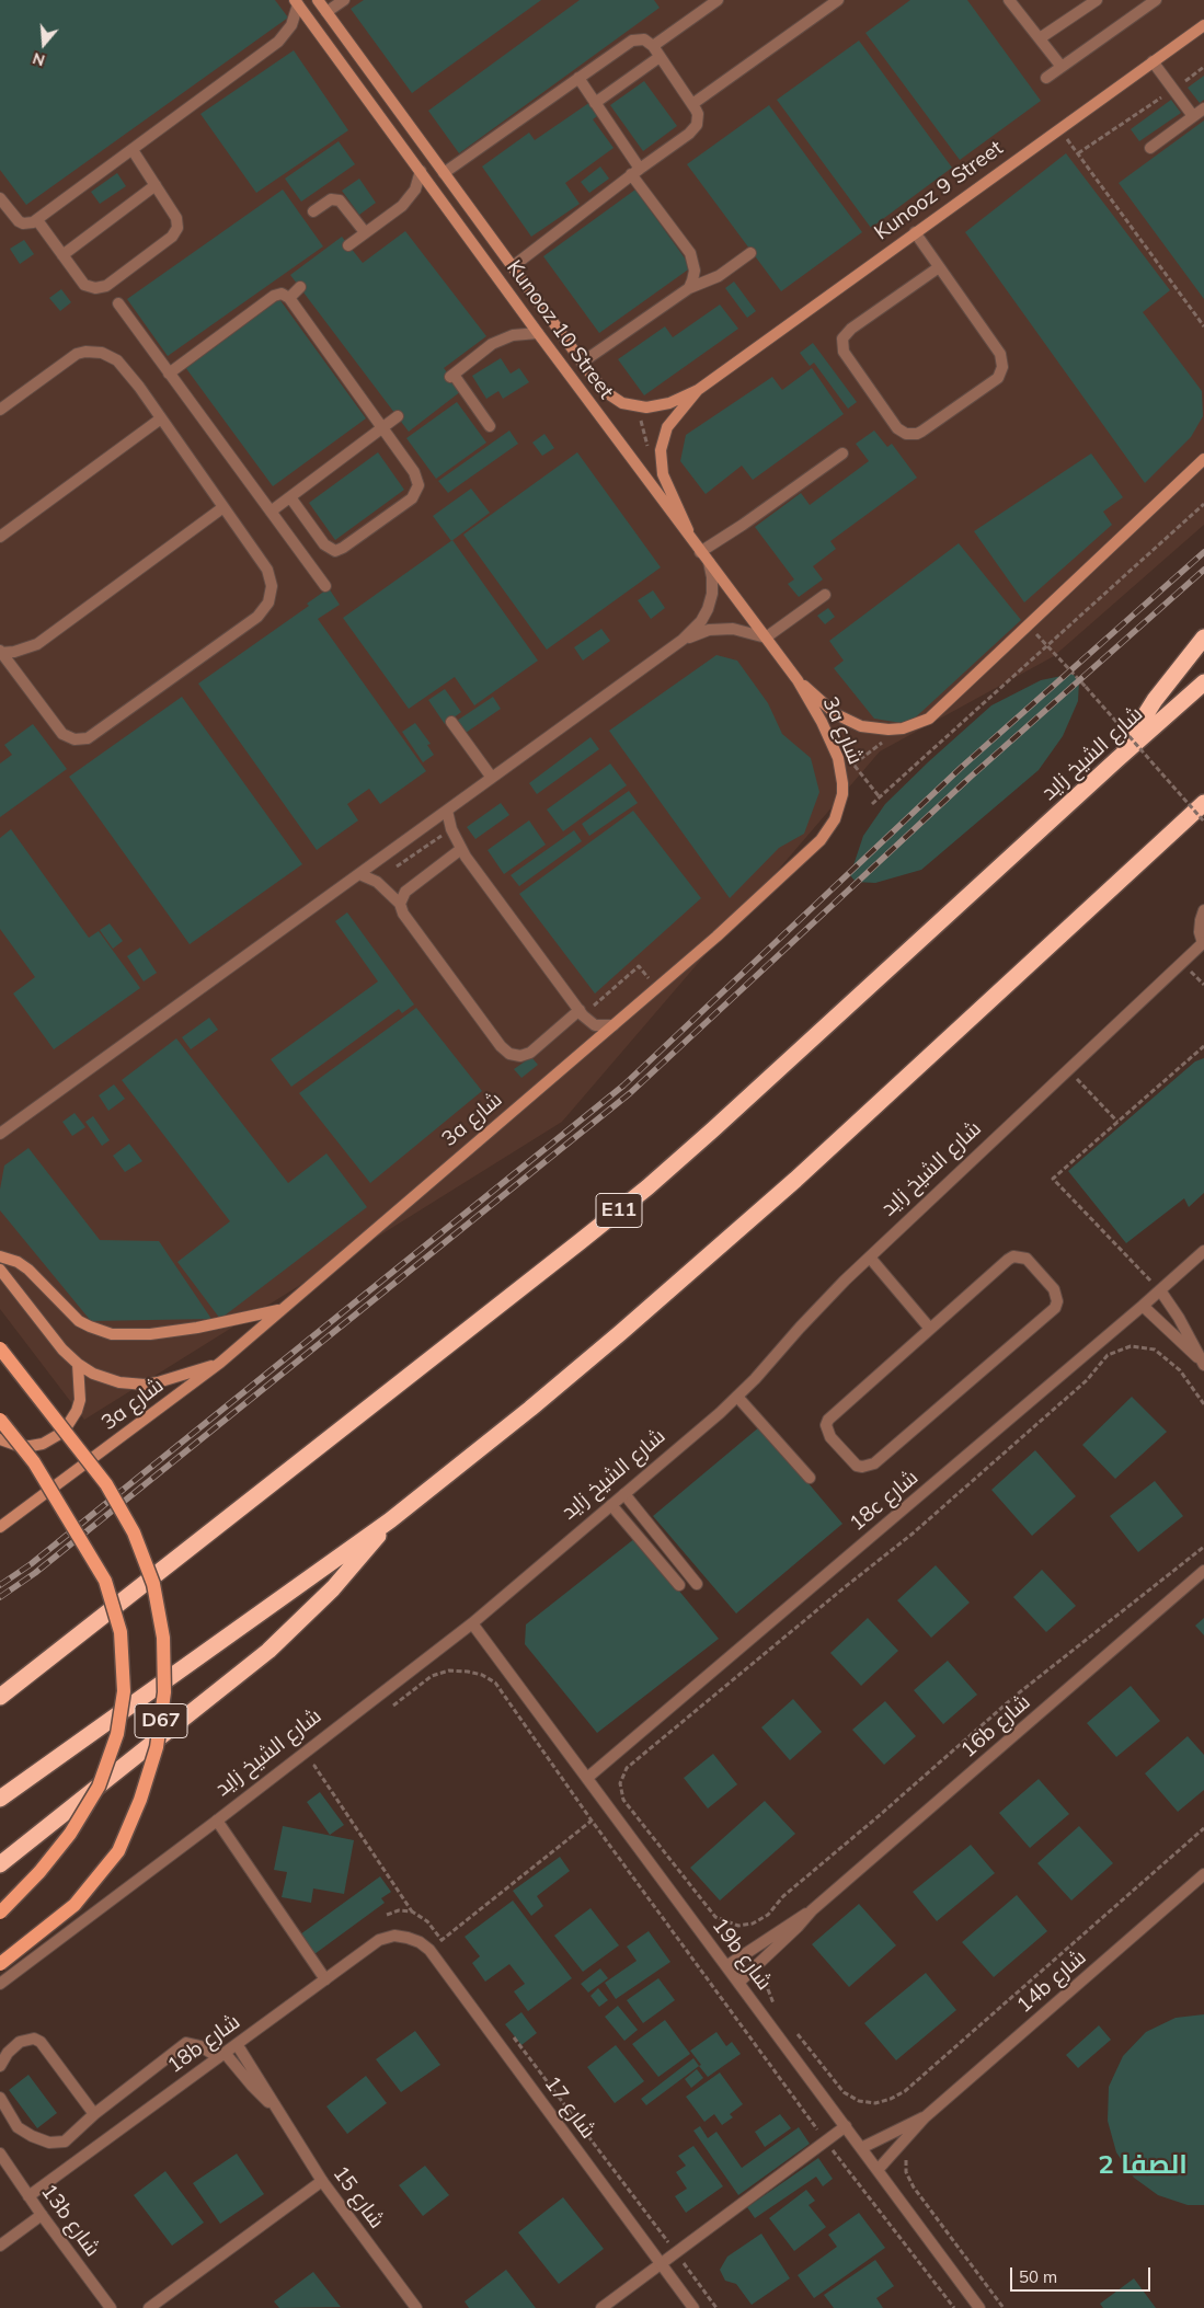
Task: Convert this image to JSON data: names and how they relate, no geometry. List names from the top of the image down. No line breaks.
{"streets":{"highway":["شارع الشيخ زايد","E11"],"main road":["D67"],"street":["Kunooz 9 Street","Kunooz 10 Street","3a شارع","18c شارع","16b شارع","19b شارع","14b شارع","18b شارع","شارع 17","شارع 15","13b شارع"]},"crossings":[["Kunooz 9 Street","Kunooz 10 Street"],["Kunooz 10 Street","3a شارع"],["شارع الشيخ زايد","19b شارع"],["18c شارع","19b شارع"],["16b شارع","19b شارع"],["19b شارع","14b شارع"],["18b شارع","شارع 17"],["18b شارع","شارع 15"],["18b شارع","13b شارع"]],"districts":["الصفا 2"],"scale_bar":"50 m","north":"bottom"}
